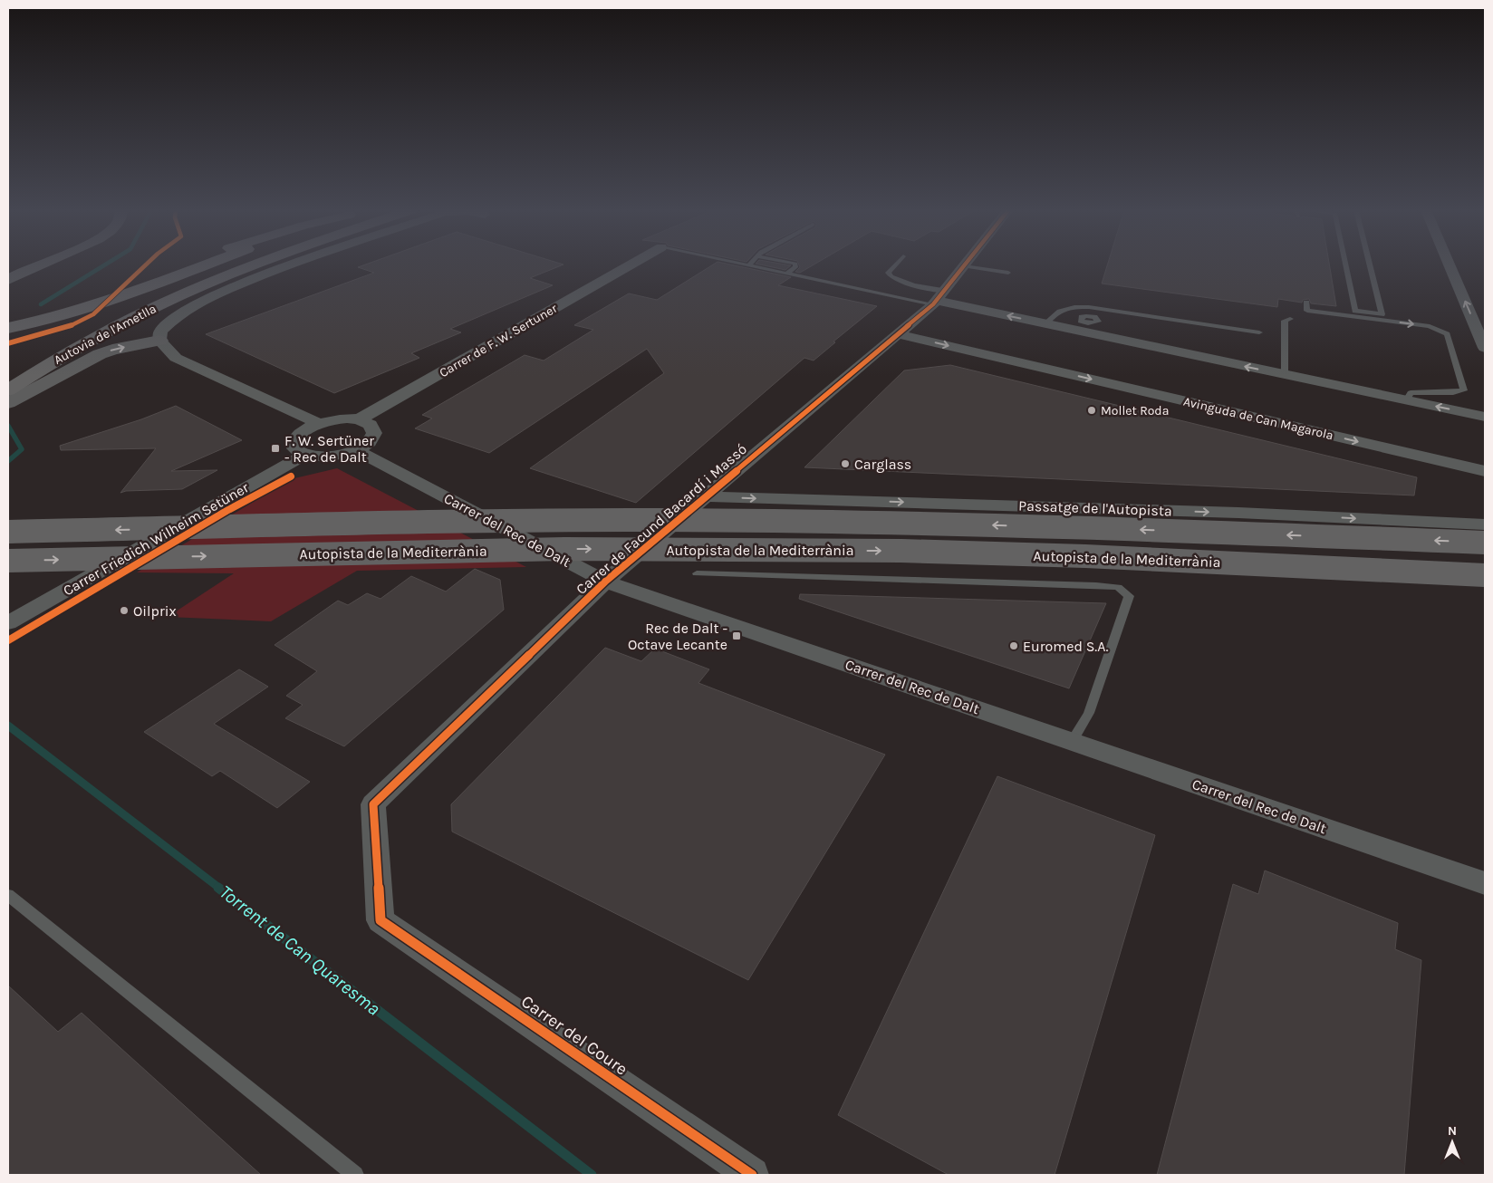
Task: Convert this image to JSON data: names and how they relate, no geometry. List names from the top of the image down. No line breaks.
{"streets":{"highway":["Autovia de l'Ametlla","Autopista de la Mediterrània"],"street":["Carrer de F. W. Sertuner","Avinguda de Can Magarola","Passatge de l'Autopista","Carrer de Facund Bacardí i Massó","Carrer del Rec de Dalt","Carrer Friedich Wilheim Setüner","Carrer del Coure"]},"crossings":[["Avinguda de Can Magarola","Carrer de Facund Bacardí i Massó"],["Passatge de l'Autopista","Carrer de Facund Bacardí i Massó"],["Carrer de Facund Bacardí i Massó","Carrer del Rec de Dalt"],["Carrer de Facund Bacardí i Massó","Carrer del Coure"]],"water":["Torrent de Can Quaresma"],"places":{"other":["Mollet Roda","Carglass","Oilprix","Euromed S.A."],"transit":["F. W. Sertüner - Rec de Dalt","Rec de Dalt - Octave Lecante"]},"north":"top"}
